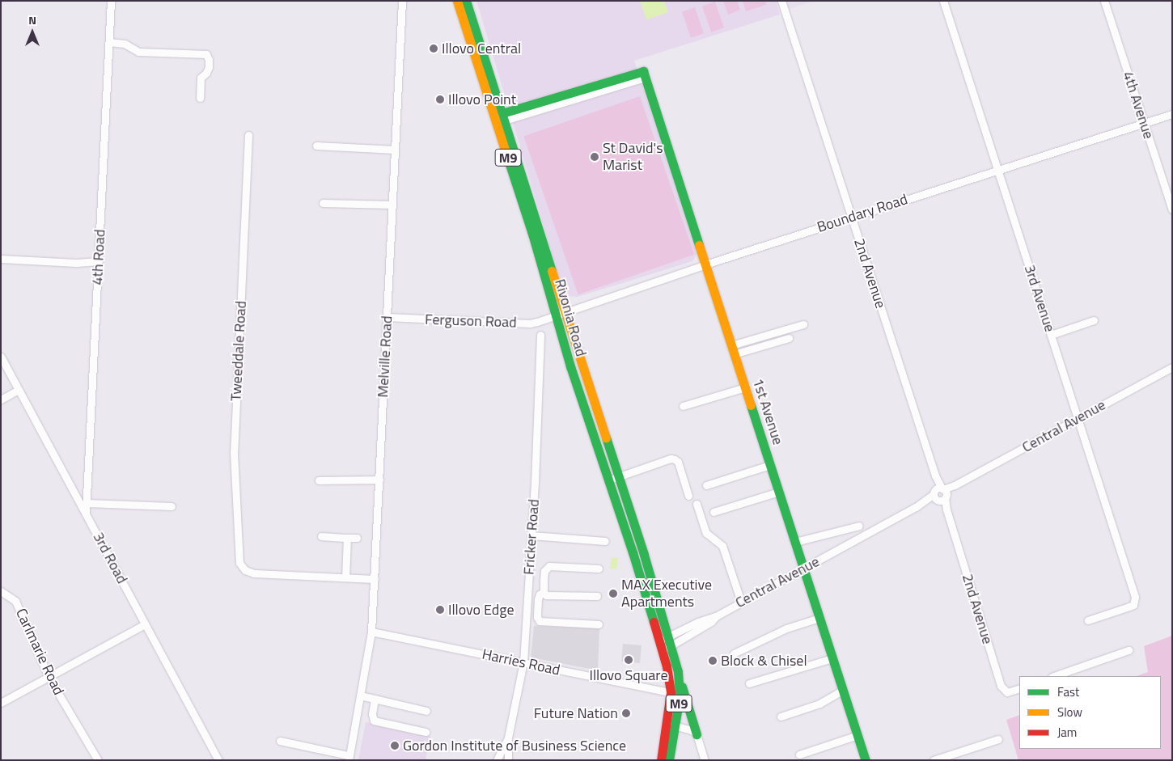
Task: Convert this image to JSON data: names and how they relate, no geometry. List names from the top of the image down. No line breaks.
{"streets":{"main road":["M9","Rivonia Road","1st Avenue"],"street":["4th Avenue","Boundary Road","4th Road","2nd Avenue","3rd Avenue","Ferguson Road","Tweeddale Road","Melville Road","Central Avenue","Fricker Road","3rd Road","Carlmarie Road","Harries Road"]},"crossings":[["4th Avenue","Boundary Road"],["M9","Rivonia Road"],["M9","Central Avenue"],["M9","Harries Road"],["Boundary Road","2nd Avenue"],["Boundary Road","3rd Avenue"],["Boundary Road","Rivonia Road"],["Boundary Road","Ferguson Road"],["Boundary Road","1st Avenue"],["4th Road","3rd Road"],["2nd Avenue","Central Avenue"],["3rd Avenue","Central Avenue"],["Rivonia Road","Ferguson Road"],["Rivonia Road","1st Avenue"],["Rivonia Road","Central Avenue"],["Ferguson Road","Melville Road"],["Melville Road","Harries Road"],["1st Avenue","Central Avenue"],["Fricker Road","Harries Road"]],"places":["Illovo Central","Illovo Point","St David's Marist","MAX Executive Apartments","Illovo Edge","Illovo Square","Block & Chisel","Future Nation","Gordon Institute of Business Science"],"legend":["Fast","Slow","Jam"],"north":"top"}
